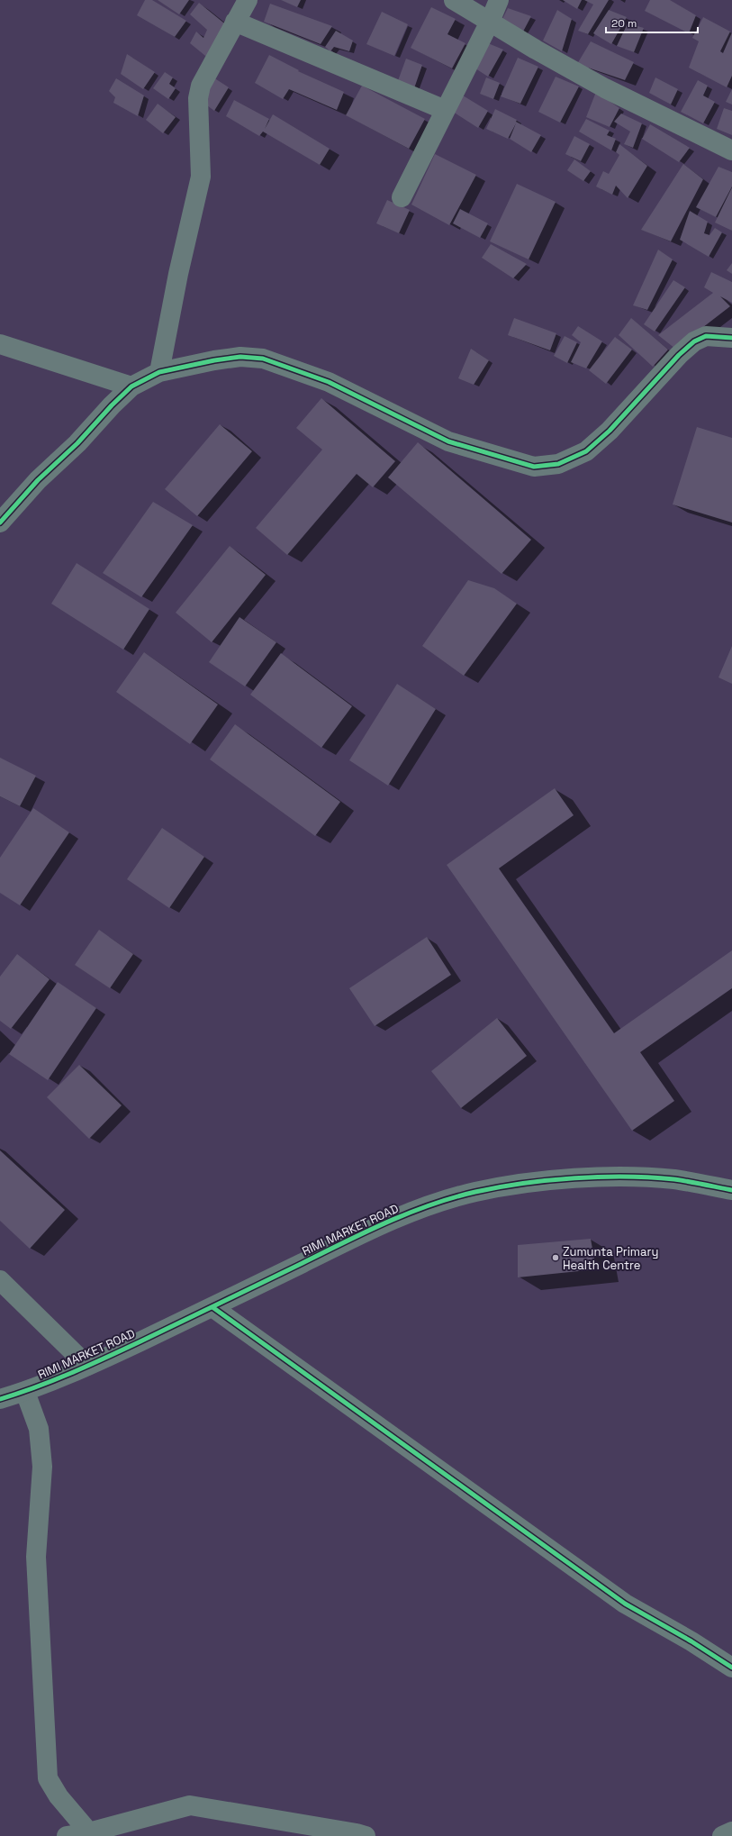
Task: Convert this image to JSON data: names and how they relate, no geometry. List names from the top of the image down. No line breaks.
{"streets":{"street":["RIMI MARKET ROAD"]},"places":["Zumunta Primary Health Centre"],"scale_bar":"20 m"}
